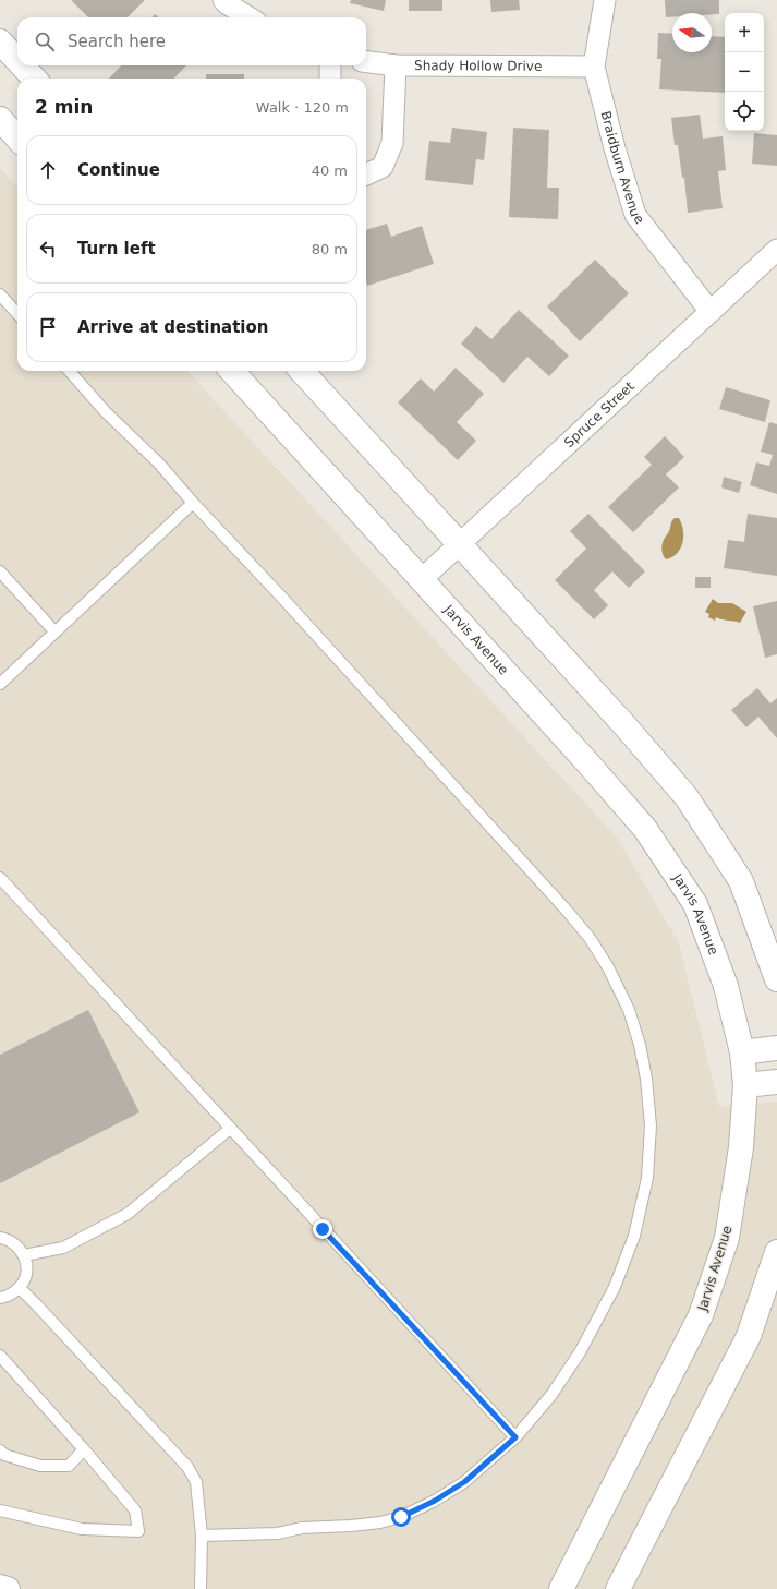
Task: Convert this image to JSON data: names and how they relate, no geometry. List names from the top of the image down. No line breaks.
{"streets":{"main road":["Jarvis Avenue"],"street":["Shady Hollow Drive","Braidburn Avenue","Spruce Street"]},"crossings":[["Shady Hollow Drive","Braidburn Avenue"],["Braidburn Avenue","Spruce Street"],["Spruce Street","Jarvis Avenue"]],"north":"left","page":{"map_buttons":["+","−"],"search":"Search here","heading":["2 min","Walk · 120 m"],"list":[["Continue","40 m"],["Turn left","80 m"],"Arrive at destination"]}}
